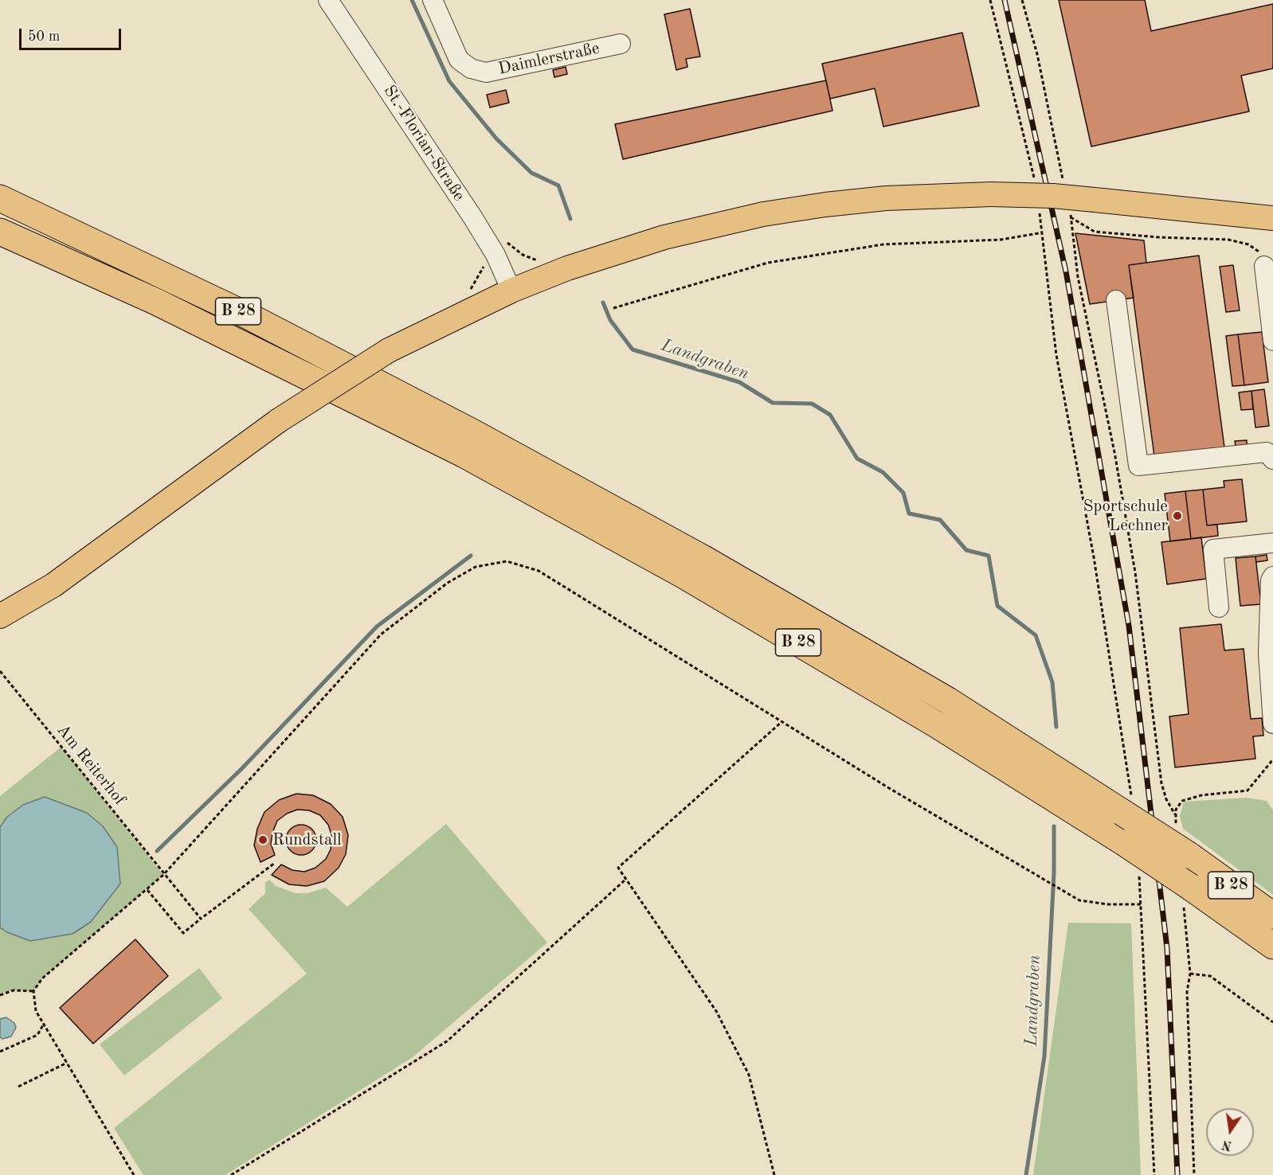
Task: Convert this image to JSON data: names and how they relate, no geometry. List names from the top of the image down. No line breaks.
{"streets":{"highway":["B 28"],"street":["Daimlerstraße","St.-Florian-Straße"],"path":["Am Reiterhof"]},"water":["Landgraben"],"places":["Sportschule Lechner","Rundstall"],"scale_bar":"50 m","north":"bottom"}
